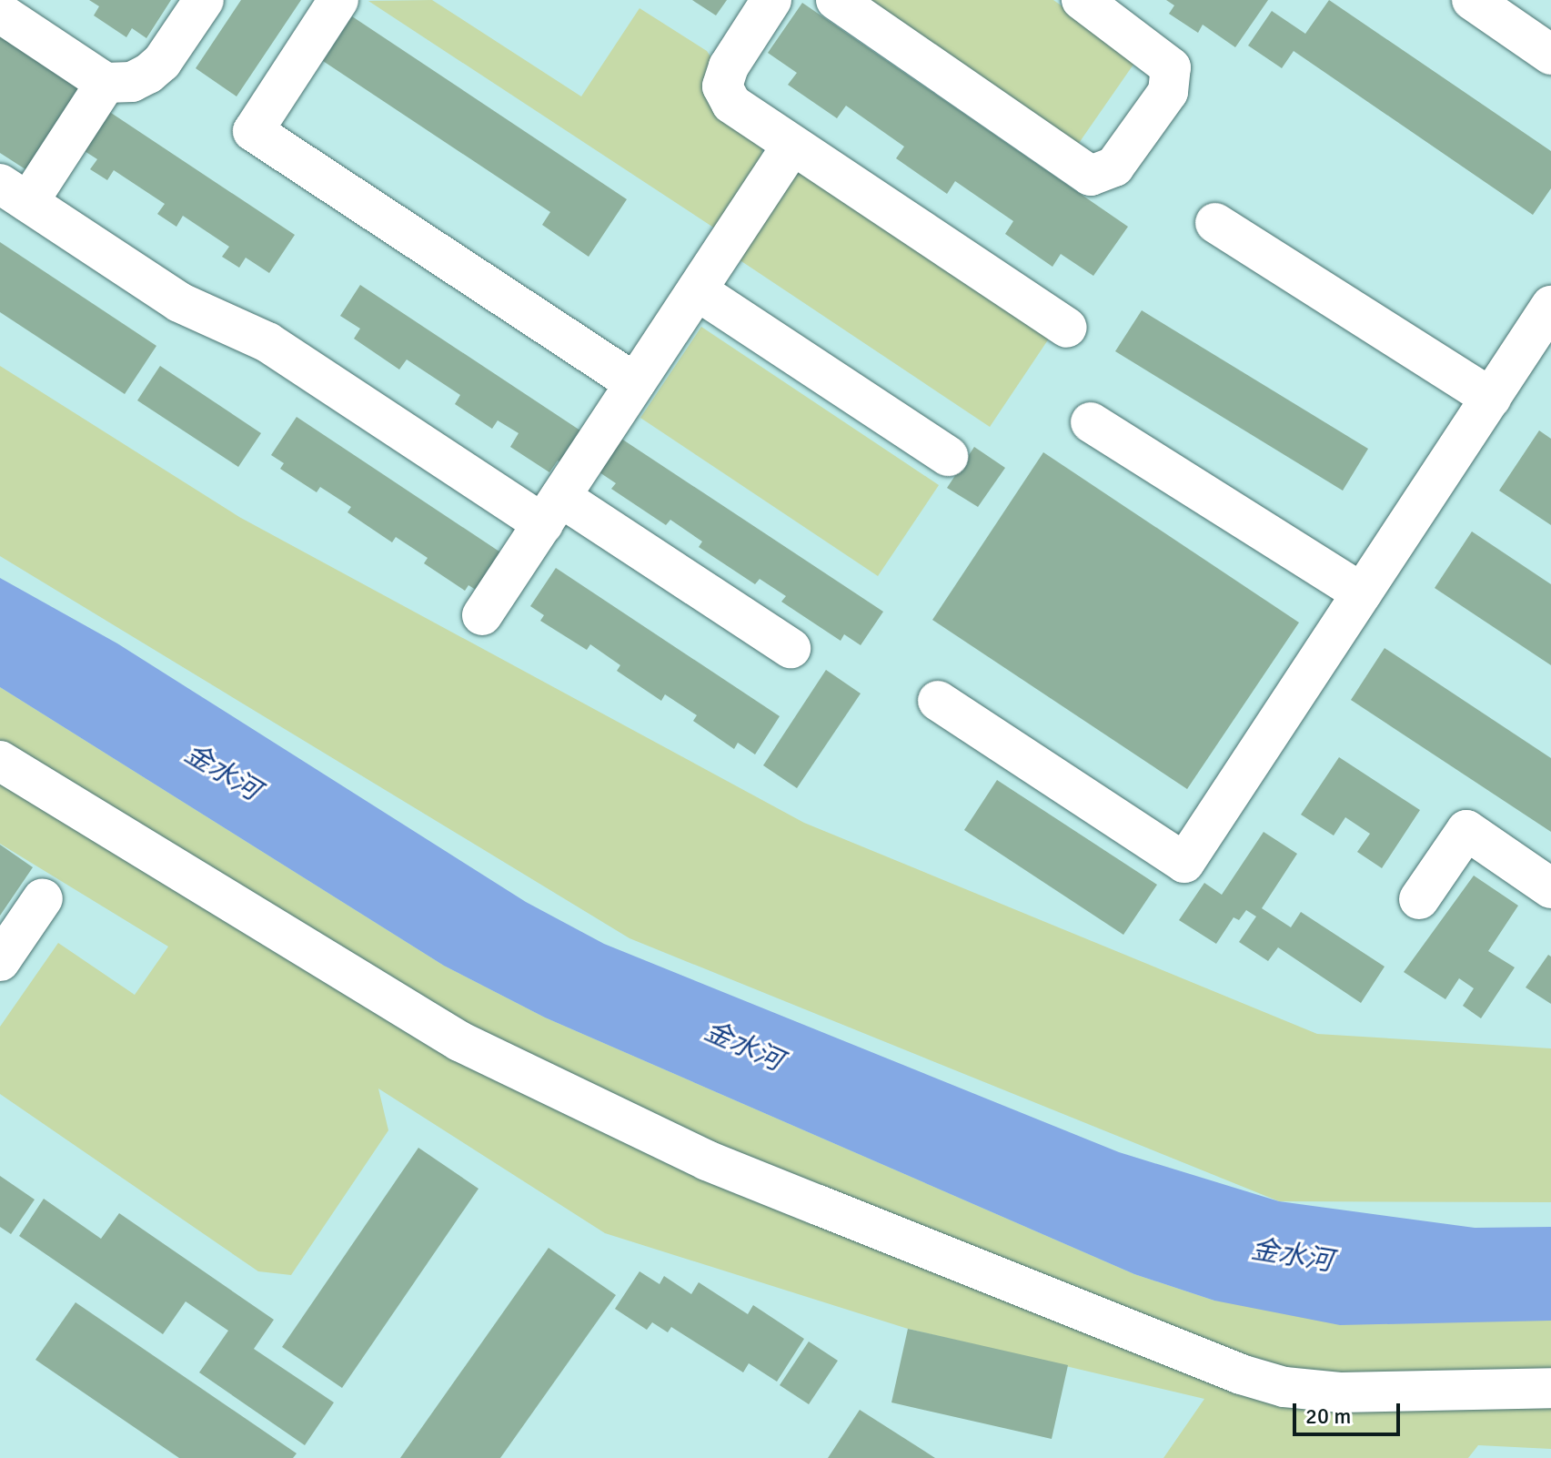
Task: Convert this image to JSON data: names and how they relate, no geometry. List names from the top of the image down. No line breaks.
{"water":["金水河"],"scale_bar":"20 m"}
